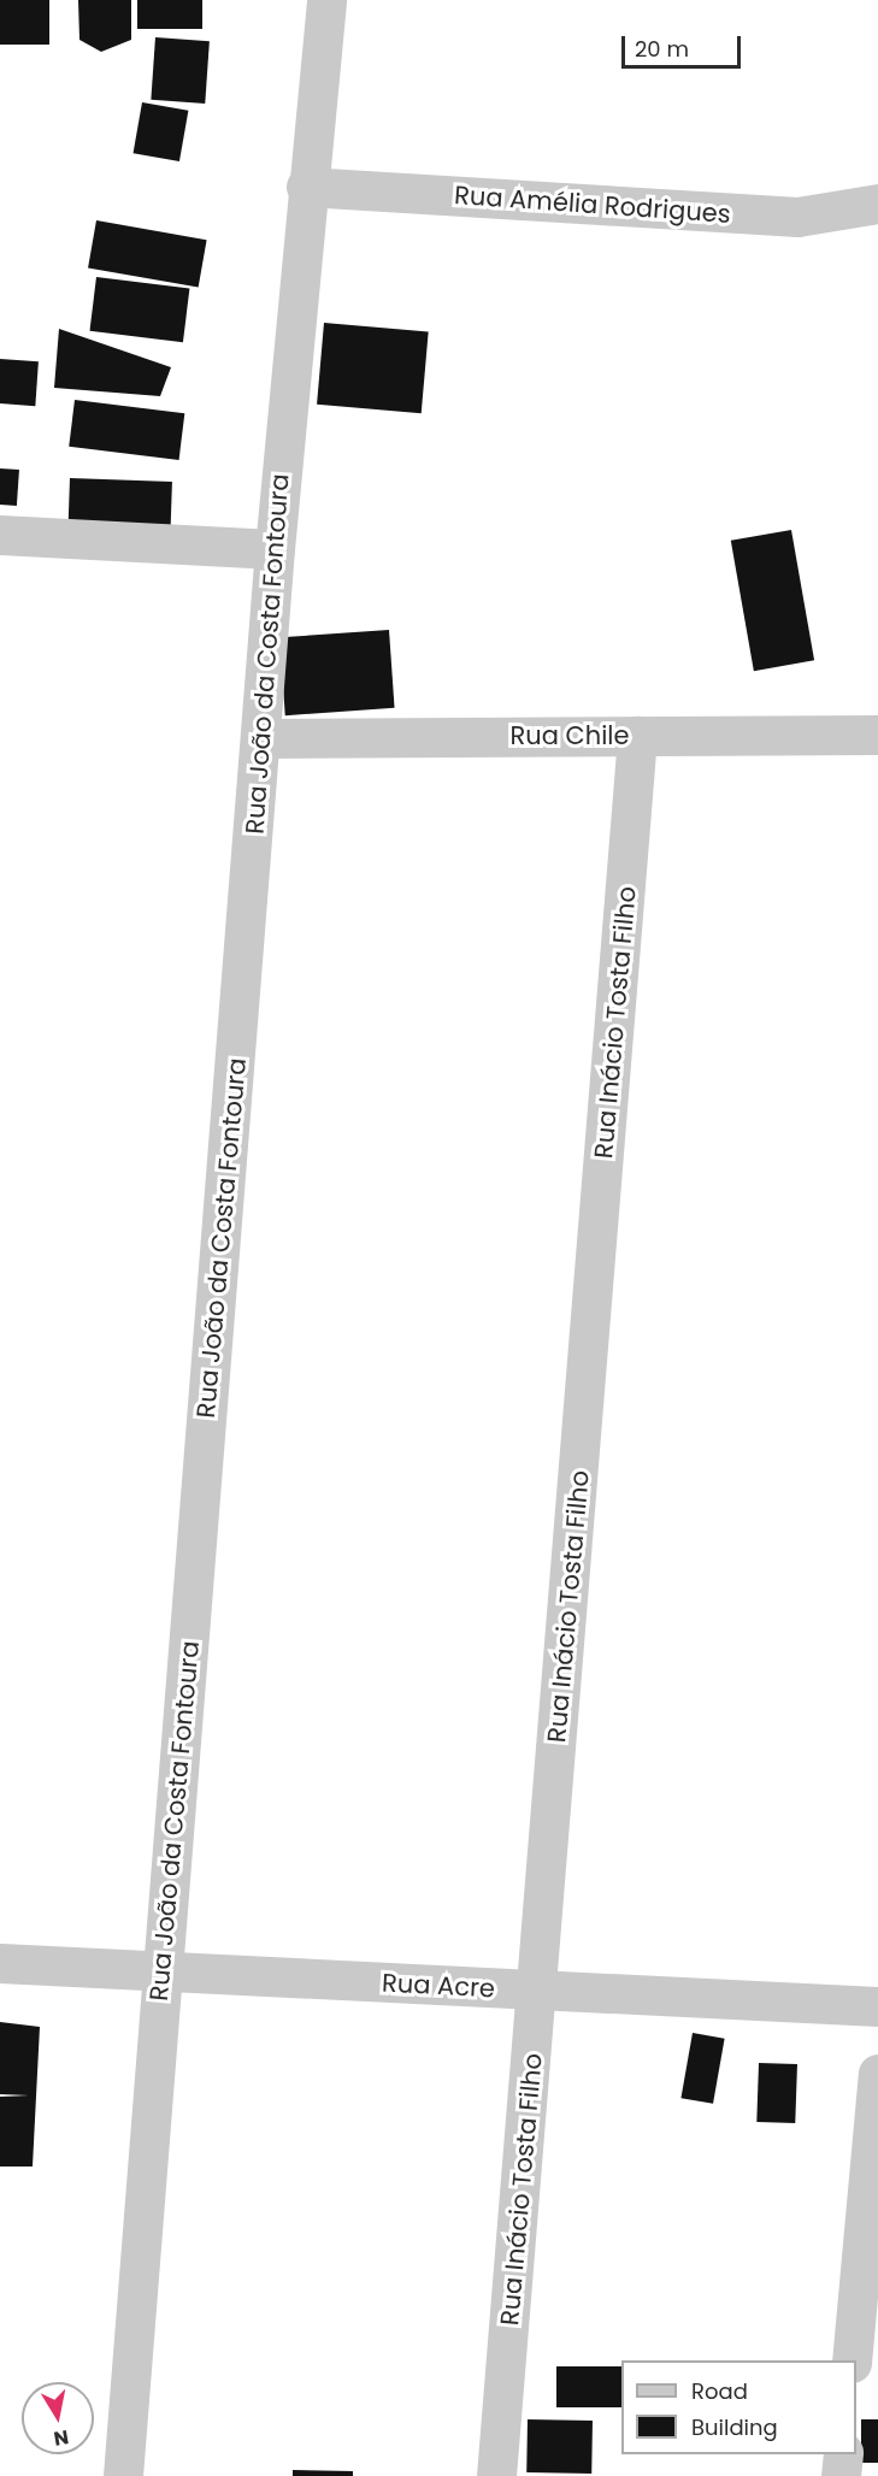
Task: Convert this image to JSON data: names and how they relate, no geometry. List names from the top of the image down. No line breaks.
{"streets":{"street":["Rua Amélia Rodrigues","Rua João da Costa Fontoura","Rua Chile","Rua Inácio Tosta Filho","Rua Acre"]},"crossings":[["Rua Amélia Rodrigues","Rua João da Costa Fontoura"],["Rua João da Costa Fontoura","Rua Chile"],["Rua João da Costa Fontoura","Rua Acre"],["Rua Chile","Rua Inácio Tosta Filho"],["Rua Inácio Tosta Filho","Rua Acre"]],"legend":["Road","Building"],"scale_bar":"20 m","north":"bottom"}
